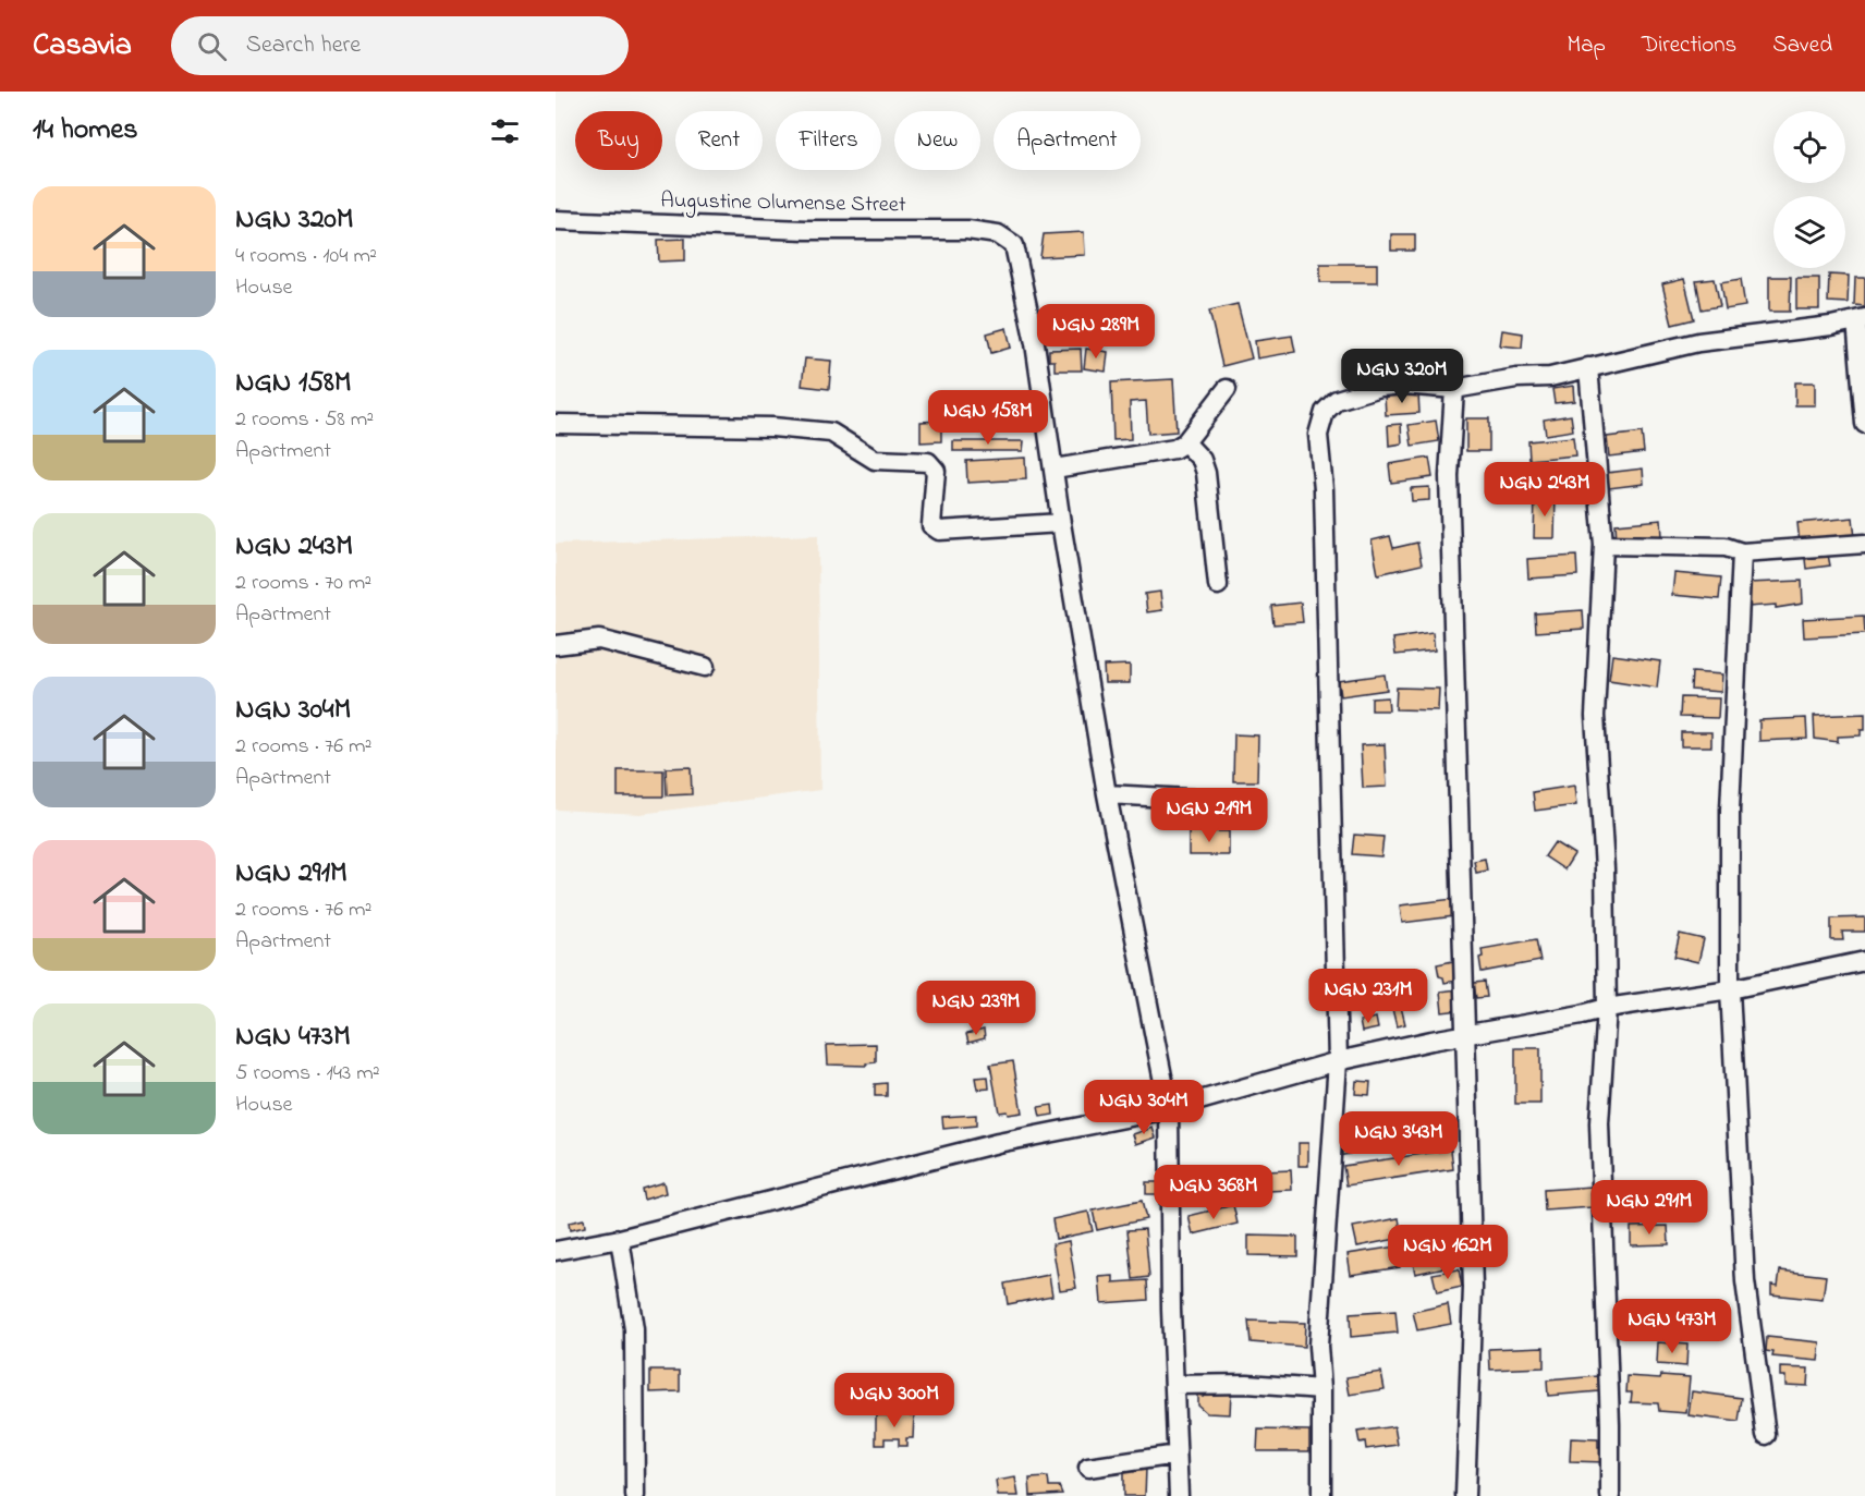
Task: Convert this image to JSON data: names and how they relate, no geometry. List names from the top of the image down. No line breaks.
{"streets":{"street":["Augustine Olumense Street"]},"page":{"header":"Casavia","search":"Search here","nav":["Map","Directions","Saved"],"heading":"14 homes","chip":["Buy","Rent","Filters","New","Apartment"],"list":[{"name":"NGN 320M","note":"4 rooms · 104 m² · House"},{"name":"NGN 158M","note":"2 rooms · 58 m² · Apartment"},{"name":"NGN 243M","note":"2 rooms · 70 m² · Apartment"},{"name":"NGN 304M","note":"2 rooms · 76 m² · Apartment"},{"name":"NGN 291M","note":"2 rooms · 76 m² · Apartment"},{"name":"NGN 473M","note":"5 rooms · 143 m² · House"}],"price":["NGN 289M","NGN 320M","NGN 158M","NGN 243M","NGN 219M","NGN 231M","NGN 239M","NGN 304M","NGN 343M","NGN 368M","NGN 291M","NGN 162M","NGN 473M","NGN 300M"]}}
